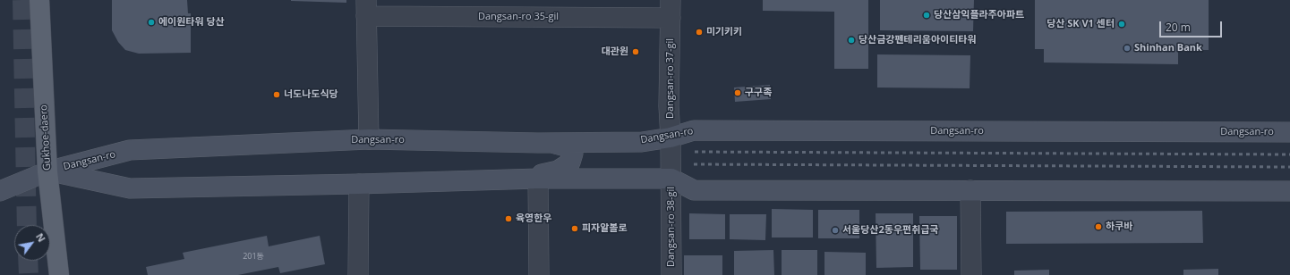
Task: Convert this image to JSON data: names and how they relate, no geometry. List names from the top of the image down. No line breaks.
{"streets":{"main road":["Dangsan-ro","Gukhoe-daero"],"street":["Dangsan-ro 35-gil","Dangsan-ro 37-gil","Dangsan-ro 38-gil"]},"crossings":[["Dangsan-ro 35-gil","Dangsan-ro 37-gil"],["Dangsan-ro 35-gil","Dangsan-ro"],["Dangsan-ro 37-gil","Dangsan-ro"],["Dangsan-ro 37-gil","Dangsan-ro 38-gil"],["Dangsan-ro","Gukhoe-daero"],["Dangsan-ro","Dangsan-ro 38-gil"]],"places":["당산삼익플라주아파트","에이원타워 당산","당산 SK V1 센터","미기키키","당산금강펜테리움아이티타워","Shinhan Bank","대관원","구구족","너도나도식당","육영한우","하쿠바","피자알볼로","서울당산2동우편취급국"],"house_numbers":["201동"],"scale_bar":"20 m","north":"top right"}
